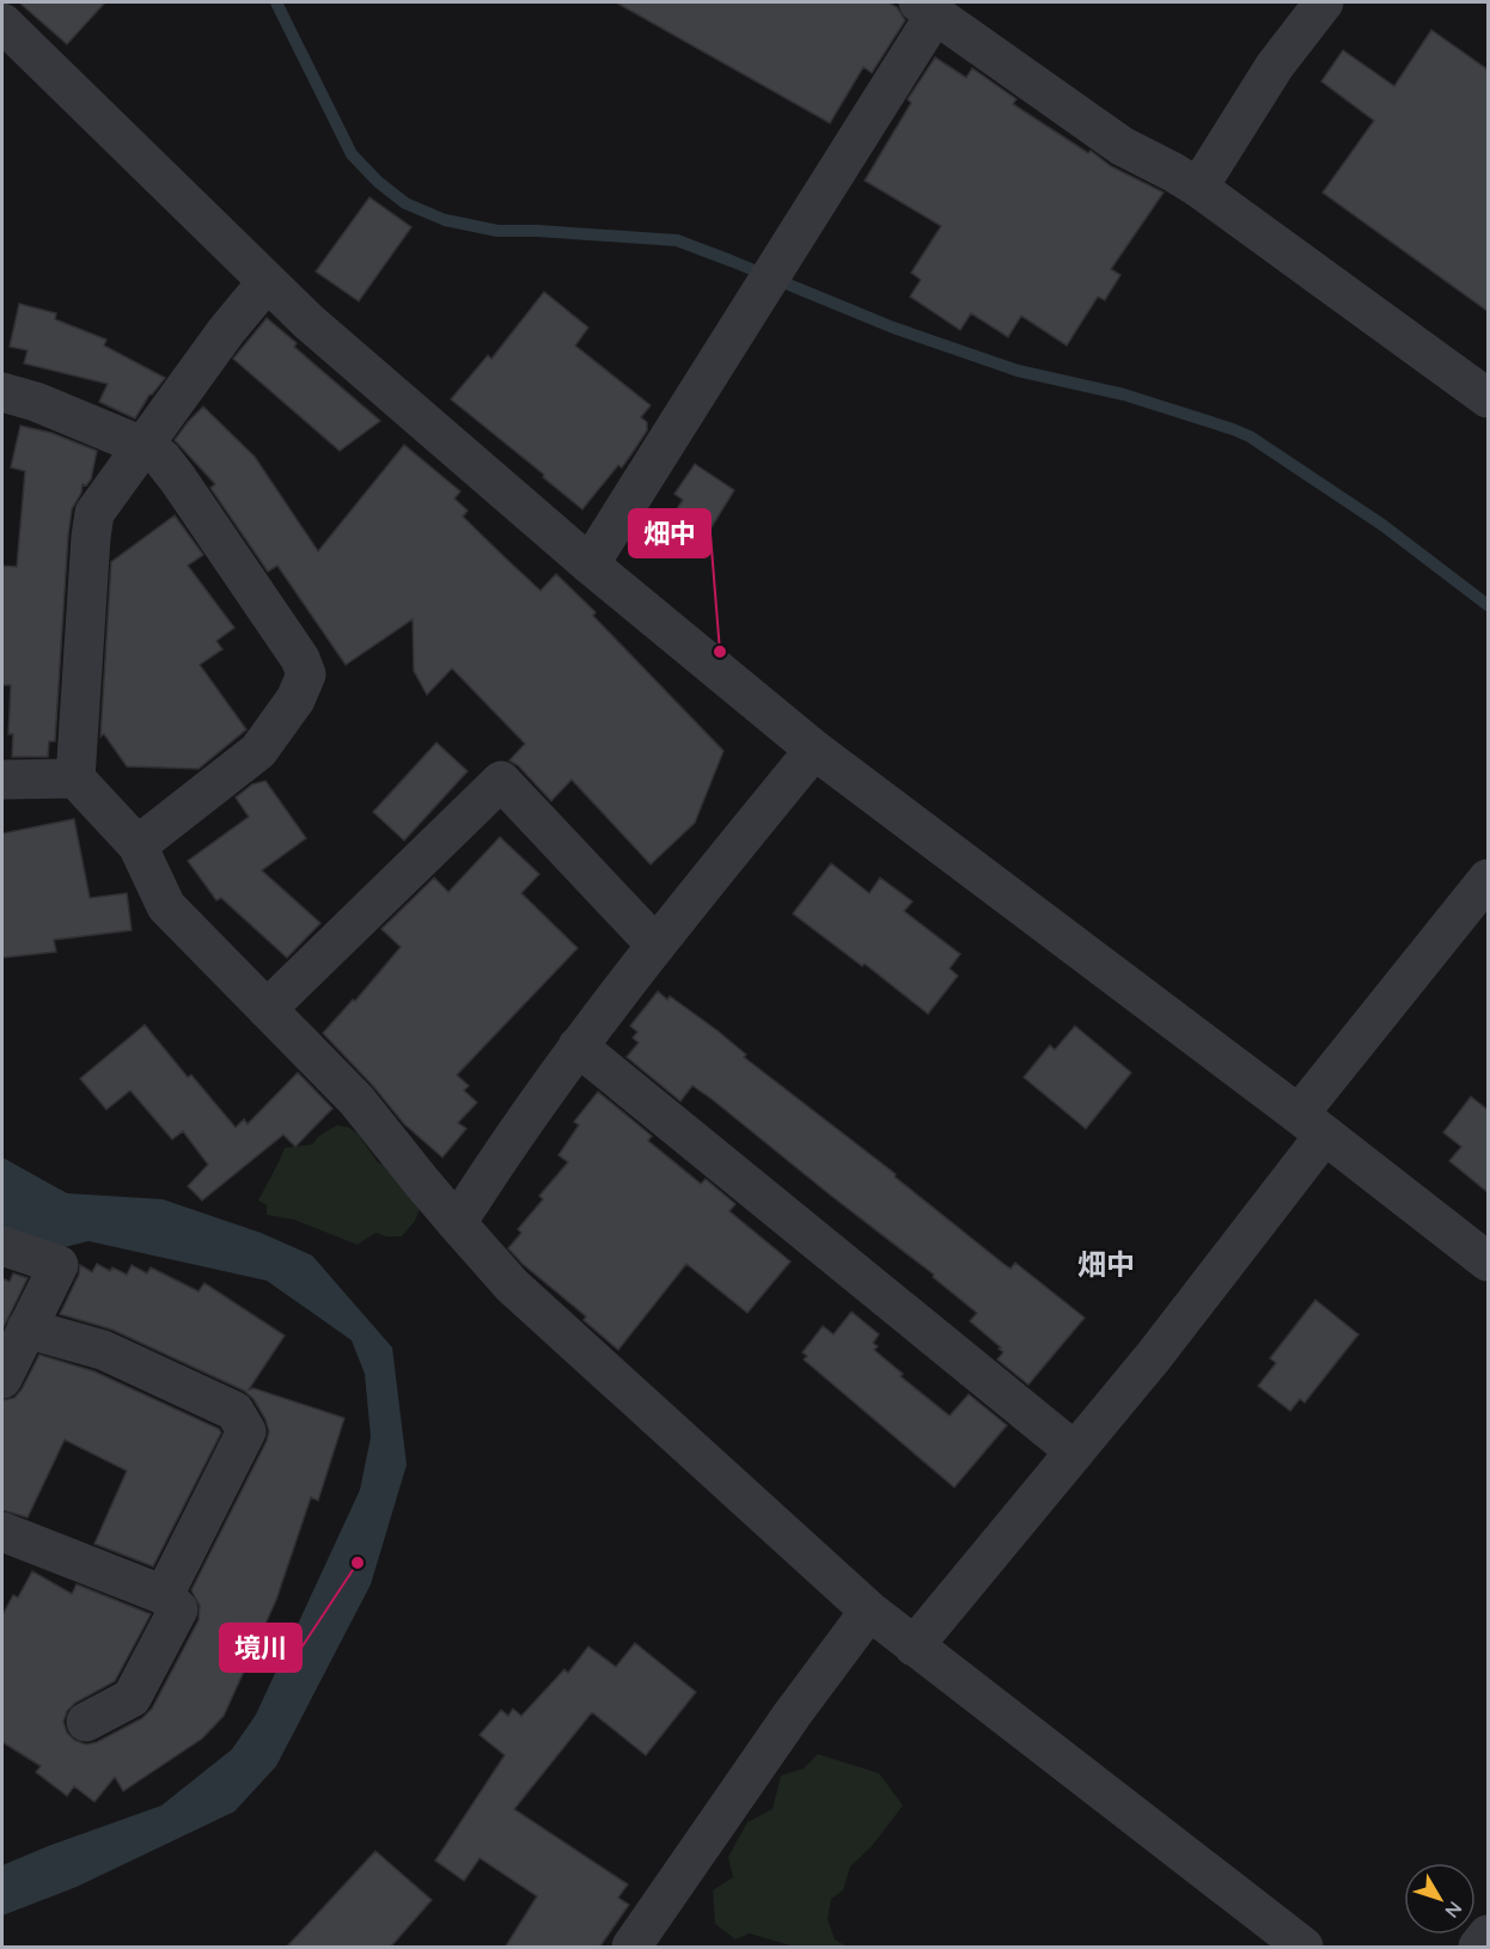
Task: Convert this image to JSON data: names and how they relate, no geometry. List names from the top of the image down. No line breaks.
{"districts":["畑中"],"places":["畑中","境川"],"north":"bottom right"}
